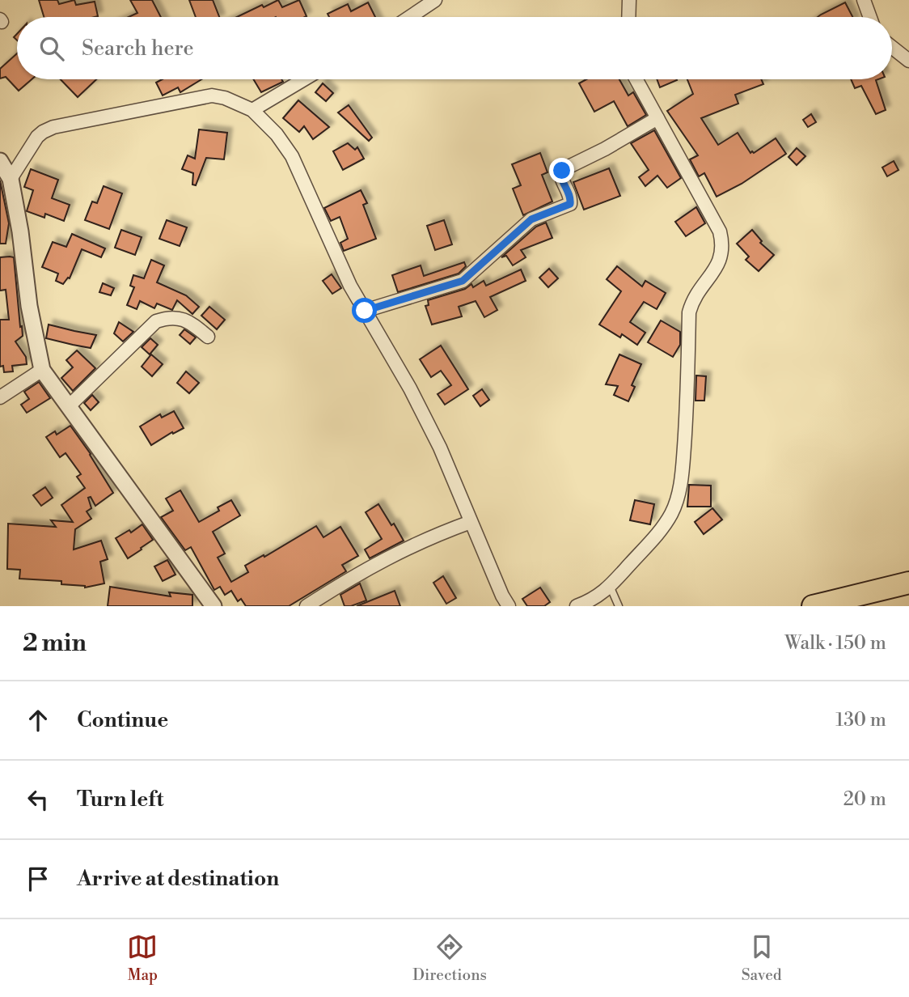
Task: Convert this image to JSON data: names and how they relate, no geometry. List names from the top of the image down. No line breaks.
{"page":{"search":"Search here","heading":["2 min","Walk · 150 m"],"list":[["Continue","130 m"],["Turn left","20 m"],"Arrive at destination"],"nav":["Map","Directions","Saved"]}}
